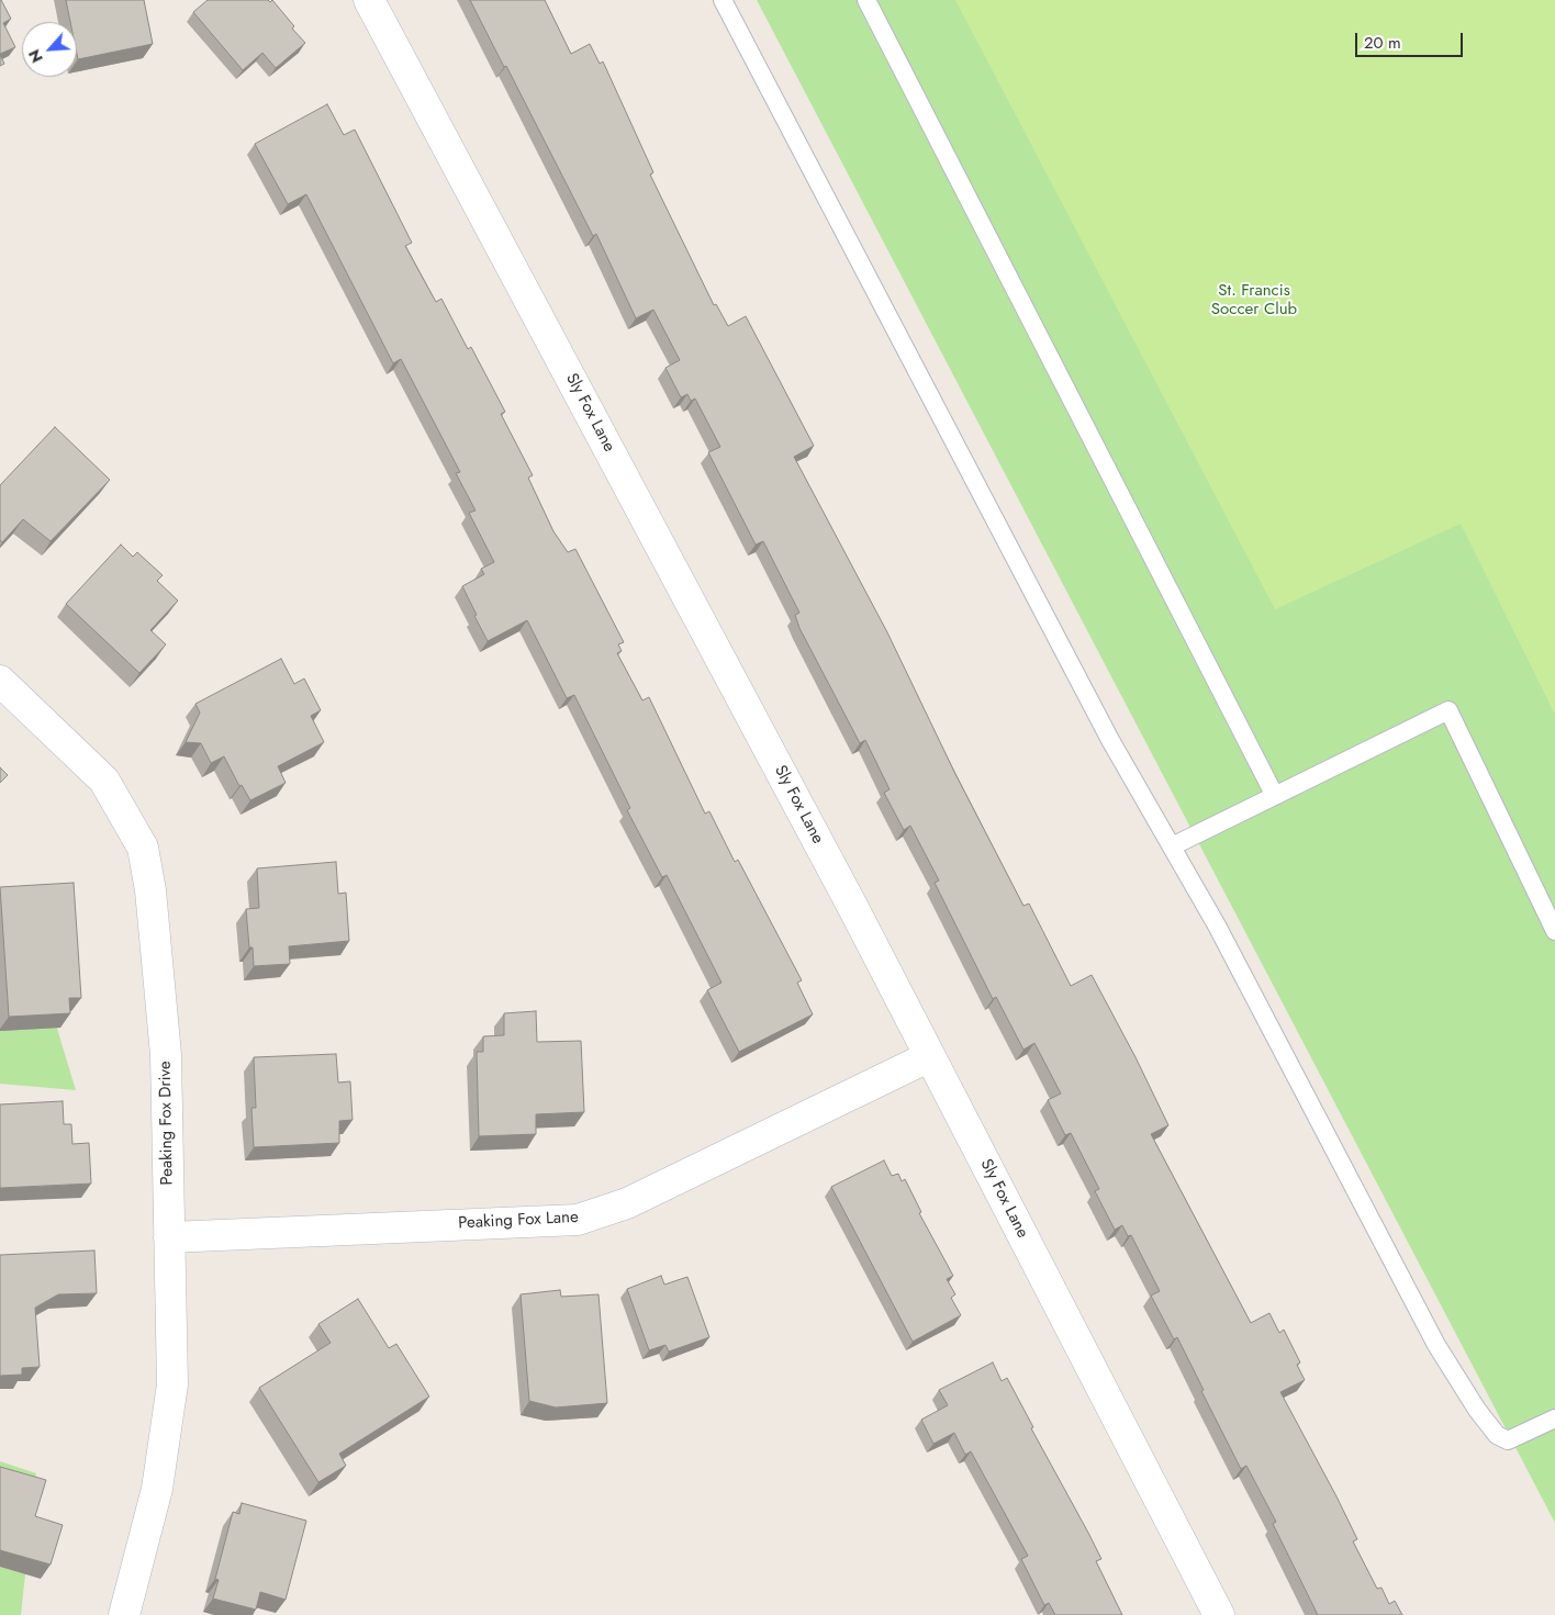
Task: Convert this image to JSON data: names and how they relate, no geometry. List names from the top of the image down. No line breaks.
{"streets":{"street":["Sly Fox Lane","Peaking Fox Drive","Peaking Fox Lane"]},"crossings":[["Sly Fox Lane","Peaking Fox Lane"],["Peaking Fox Drive","Peaking Fox Lane"]],"parks":["St. Francis Soccer Club"],"scale_bar":"20 m","north":"bottom left"}
